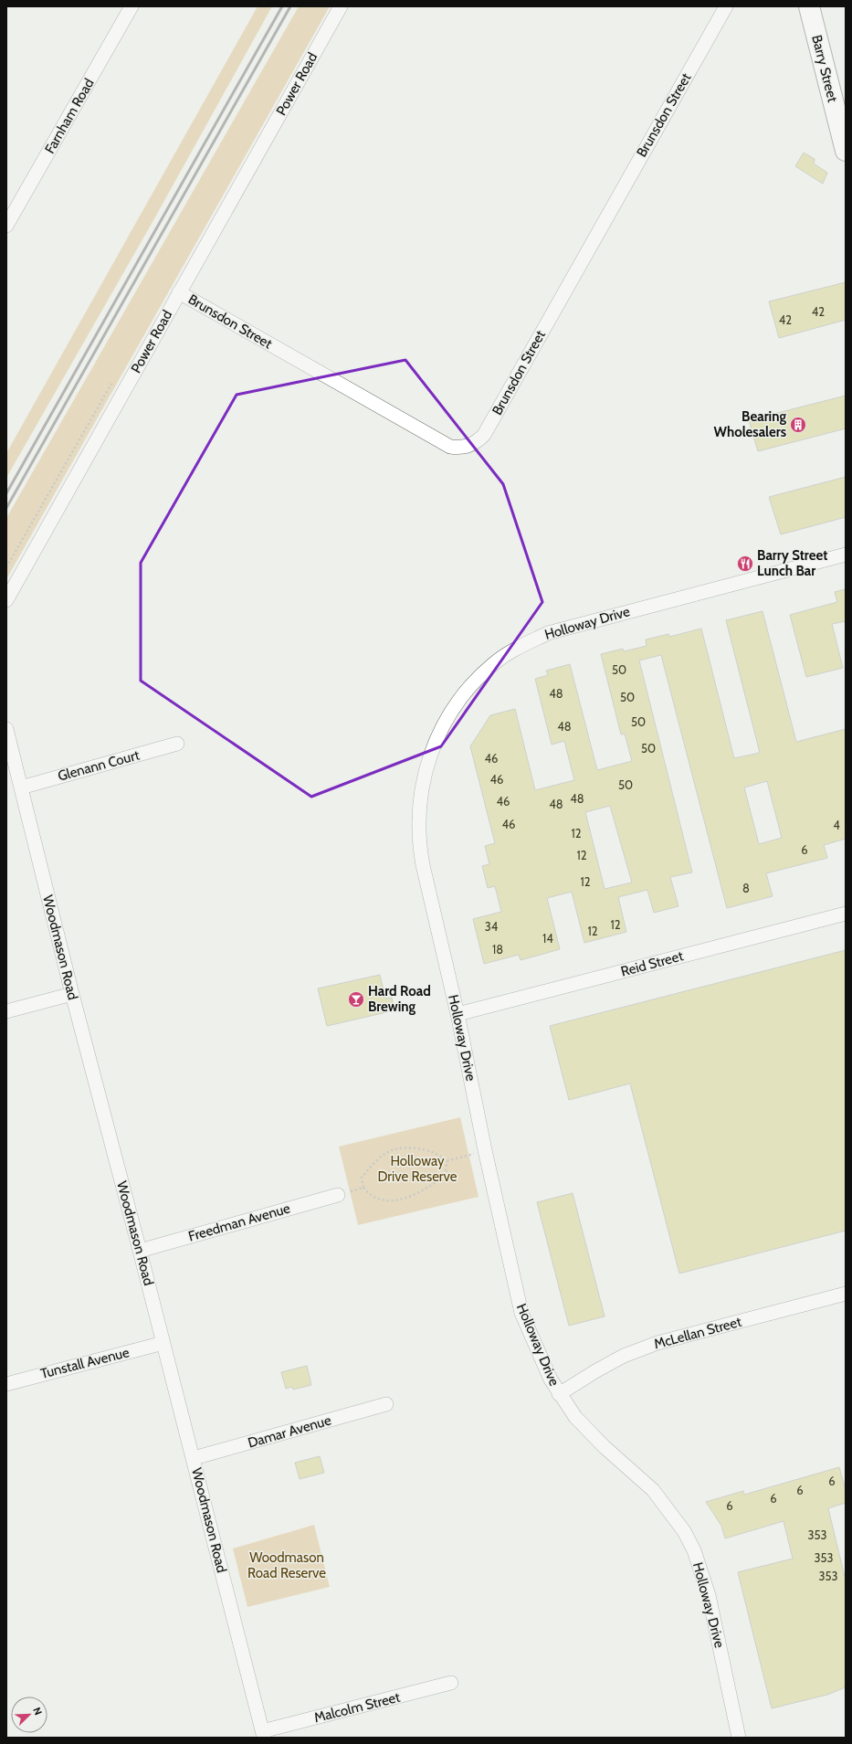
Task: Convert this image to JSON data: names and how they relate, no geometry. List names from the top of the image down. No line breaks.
{"streets":{"main road":["Barry Street"],"street":["Power Road","Brunsdon Street","Farnham Road","Holloway Drive","Glenann Court","Woodmason Road","Reid Street","Freedman Avenue","McLellan Street","Tunstall Avenue","Damar Avenue","Malcolm Street"]},"crossings":[["Power Road","Brunsdon Street"],["Holloway Drive","Reid Street"],["Holloway Drive","McLellan Street"],["Glenann Court","Woodmason Road"],["Woodmason Road","Freedman Avenue"],["Woodmason Road","Tunstall Avenue"],["Woodmason Road","Damar Avenue"],["Woodmason Road","Malcolm Street"]],"parks":["Holloway Drive Reserve","Woodmason Road Reserve"],"places":{"building":["Bearing Wholesalers"],"restaurant":["Barry Street Lunch Bar"],"bar":["Hard Road Brewing"]},"house_numbers":["42","42","50","48","50","50","48","50","46","46","50","48","46","48","46","4","12","6","12","12","8","12","34","12","14","18","6","6","6","6","353","353","353"],"north":"top right"}
